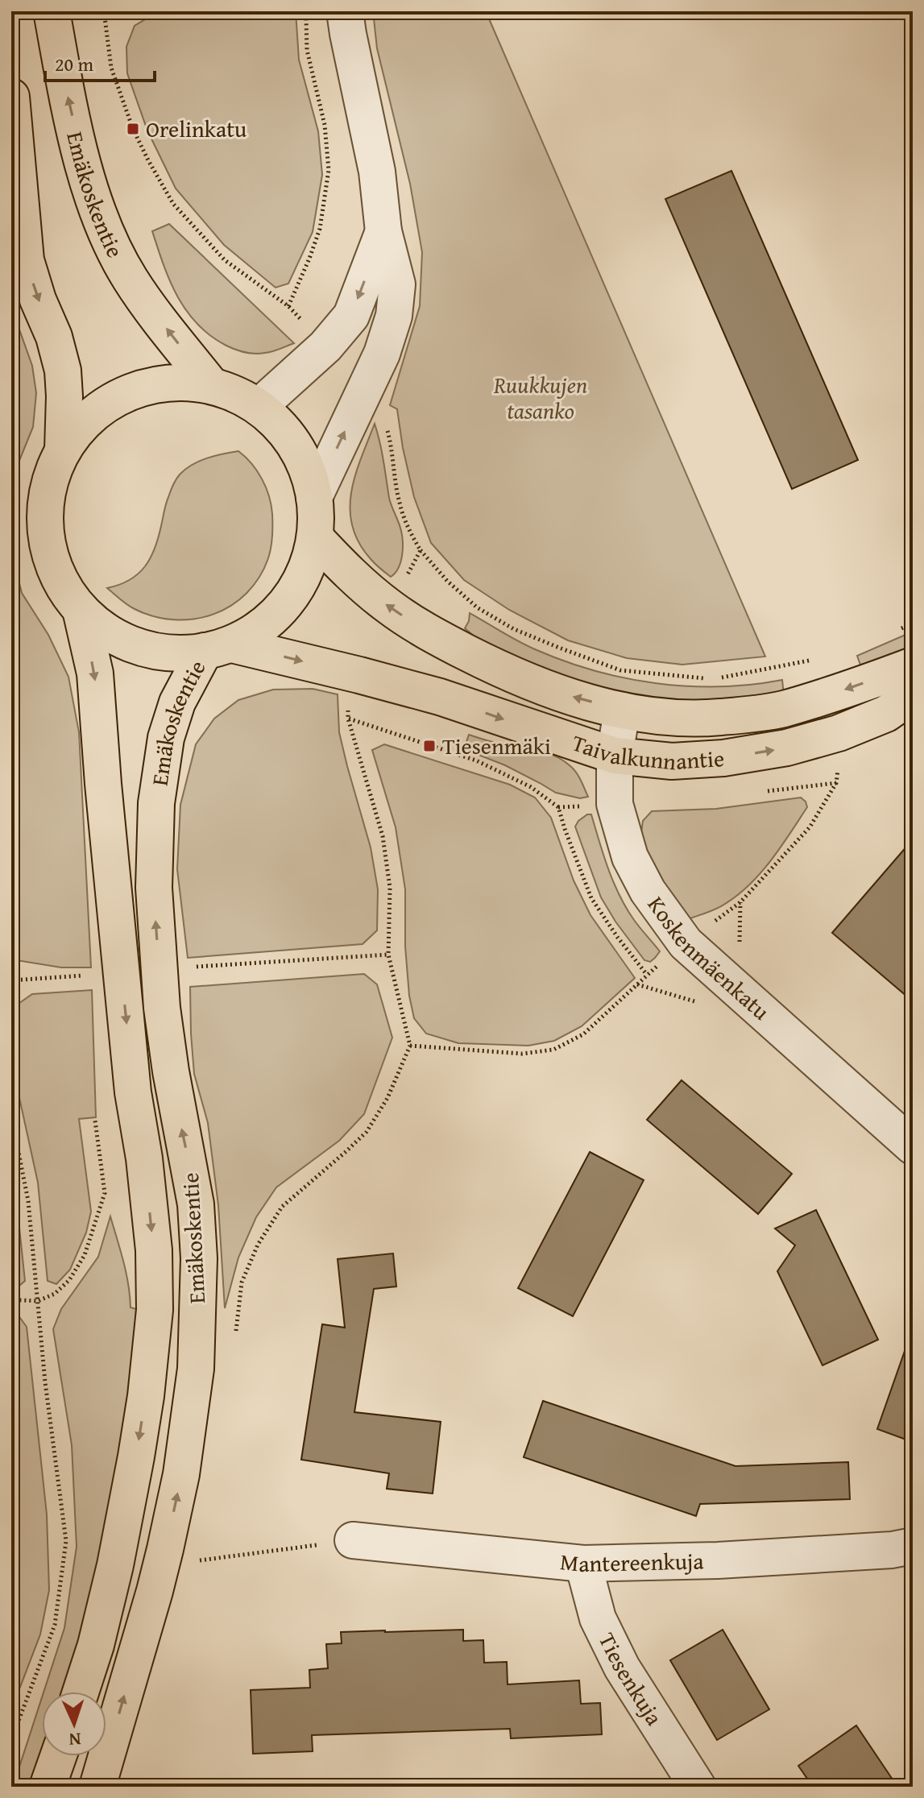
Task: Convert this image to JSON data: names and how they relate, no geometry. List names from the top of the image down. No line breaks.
{"streets":{"main road":["Emäkoskentie","Taivalkunnantie"],"street":["Koskenmäenkatu","Mantereenkuja","Tiesenkuja"]},"crossings":[["Emäkoskentie","Taivalkunnantie"],["Taivalkunnantie","Koskenmäenkatu"],["Mantereenkuja","Tiesenkuja"]],"parks":["Ruukkujen tasanko"],"places":{"transit":["Orelinkatu","Tiesenmäki"]},"scale_bar":"20 m","north":"bottom"}
